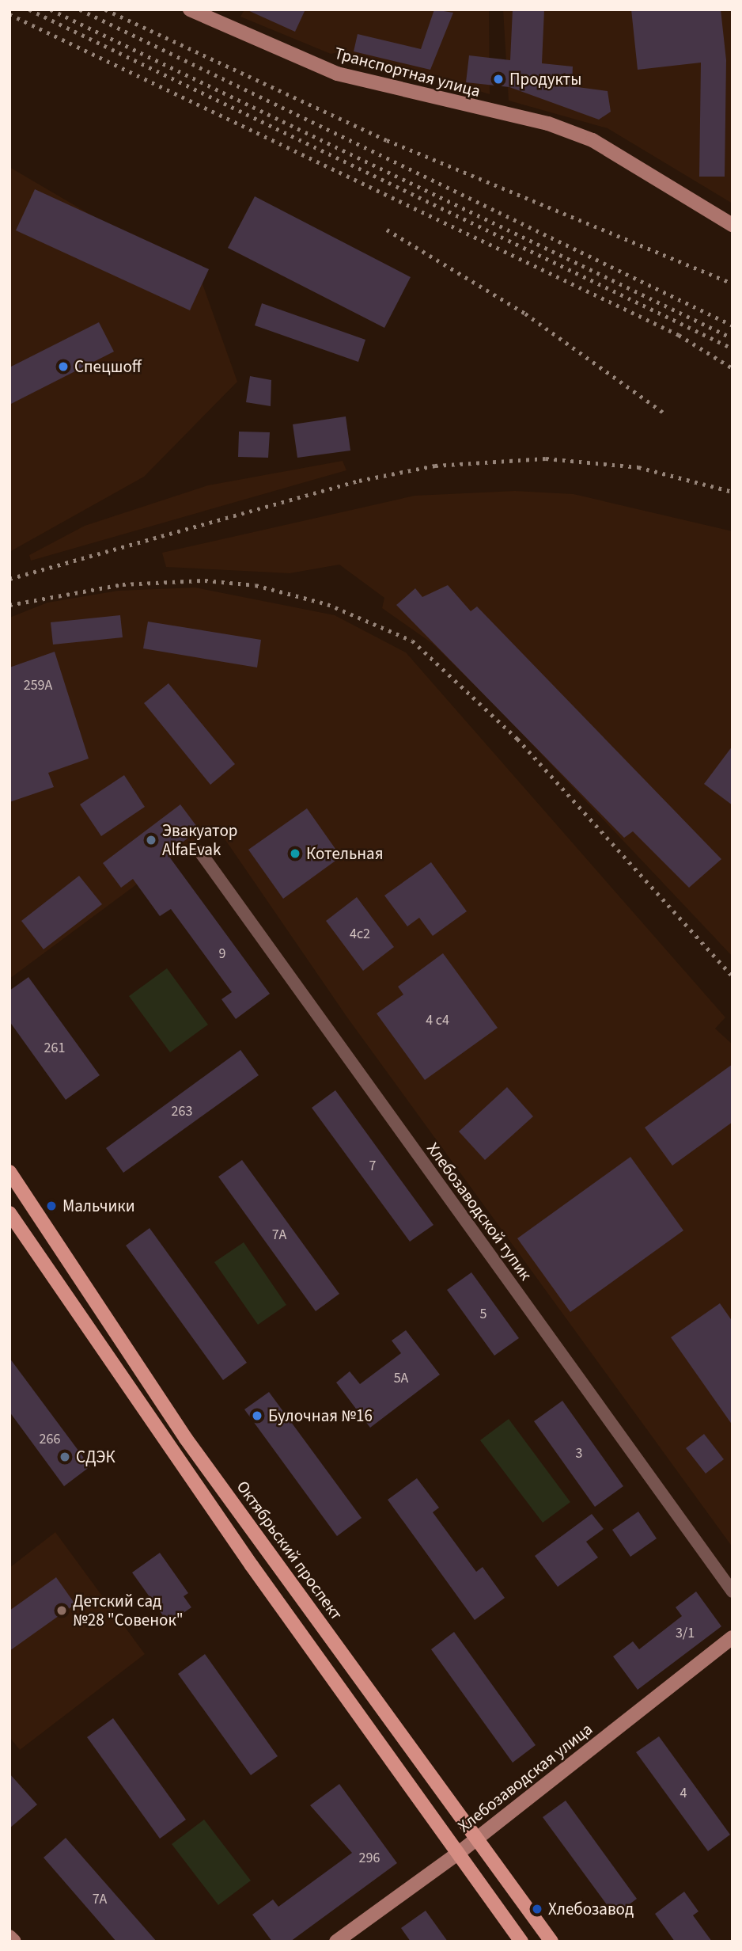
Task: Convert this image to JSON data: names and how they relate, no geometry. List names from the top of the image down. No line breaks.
{"streets":{"main road":["Октябрьский проспект"],"street":["Транспортная улица","Хлебозаводской тупик","Хлебозаводская улица"]},"crossings":[["Октябрьский проспект","Хлебозаводская улица"]],"places":["Продукты","Спецшoff","Эвакуатор AlfaEvak","Котельная","Мальчики","Булочная №16","СДЭК","Детский сад №28 \"Совенок\"","Хлебозавод"],"house_numbers":["259А","4с2","9","4 с4","261","263","7","7А","5","5А","266","3","3/1","4","296","7А"]}
